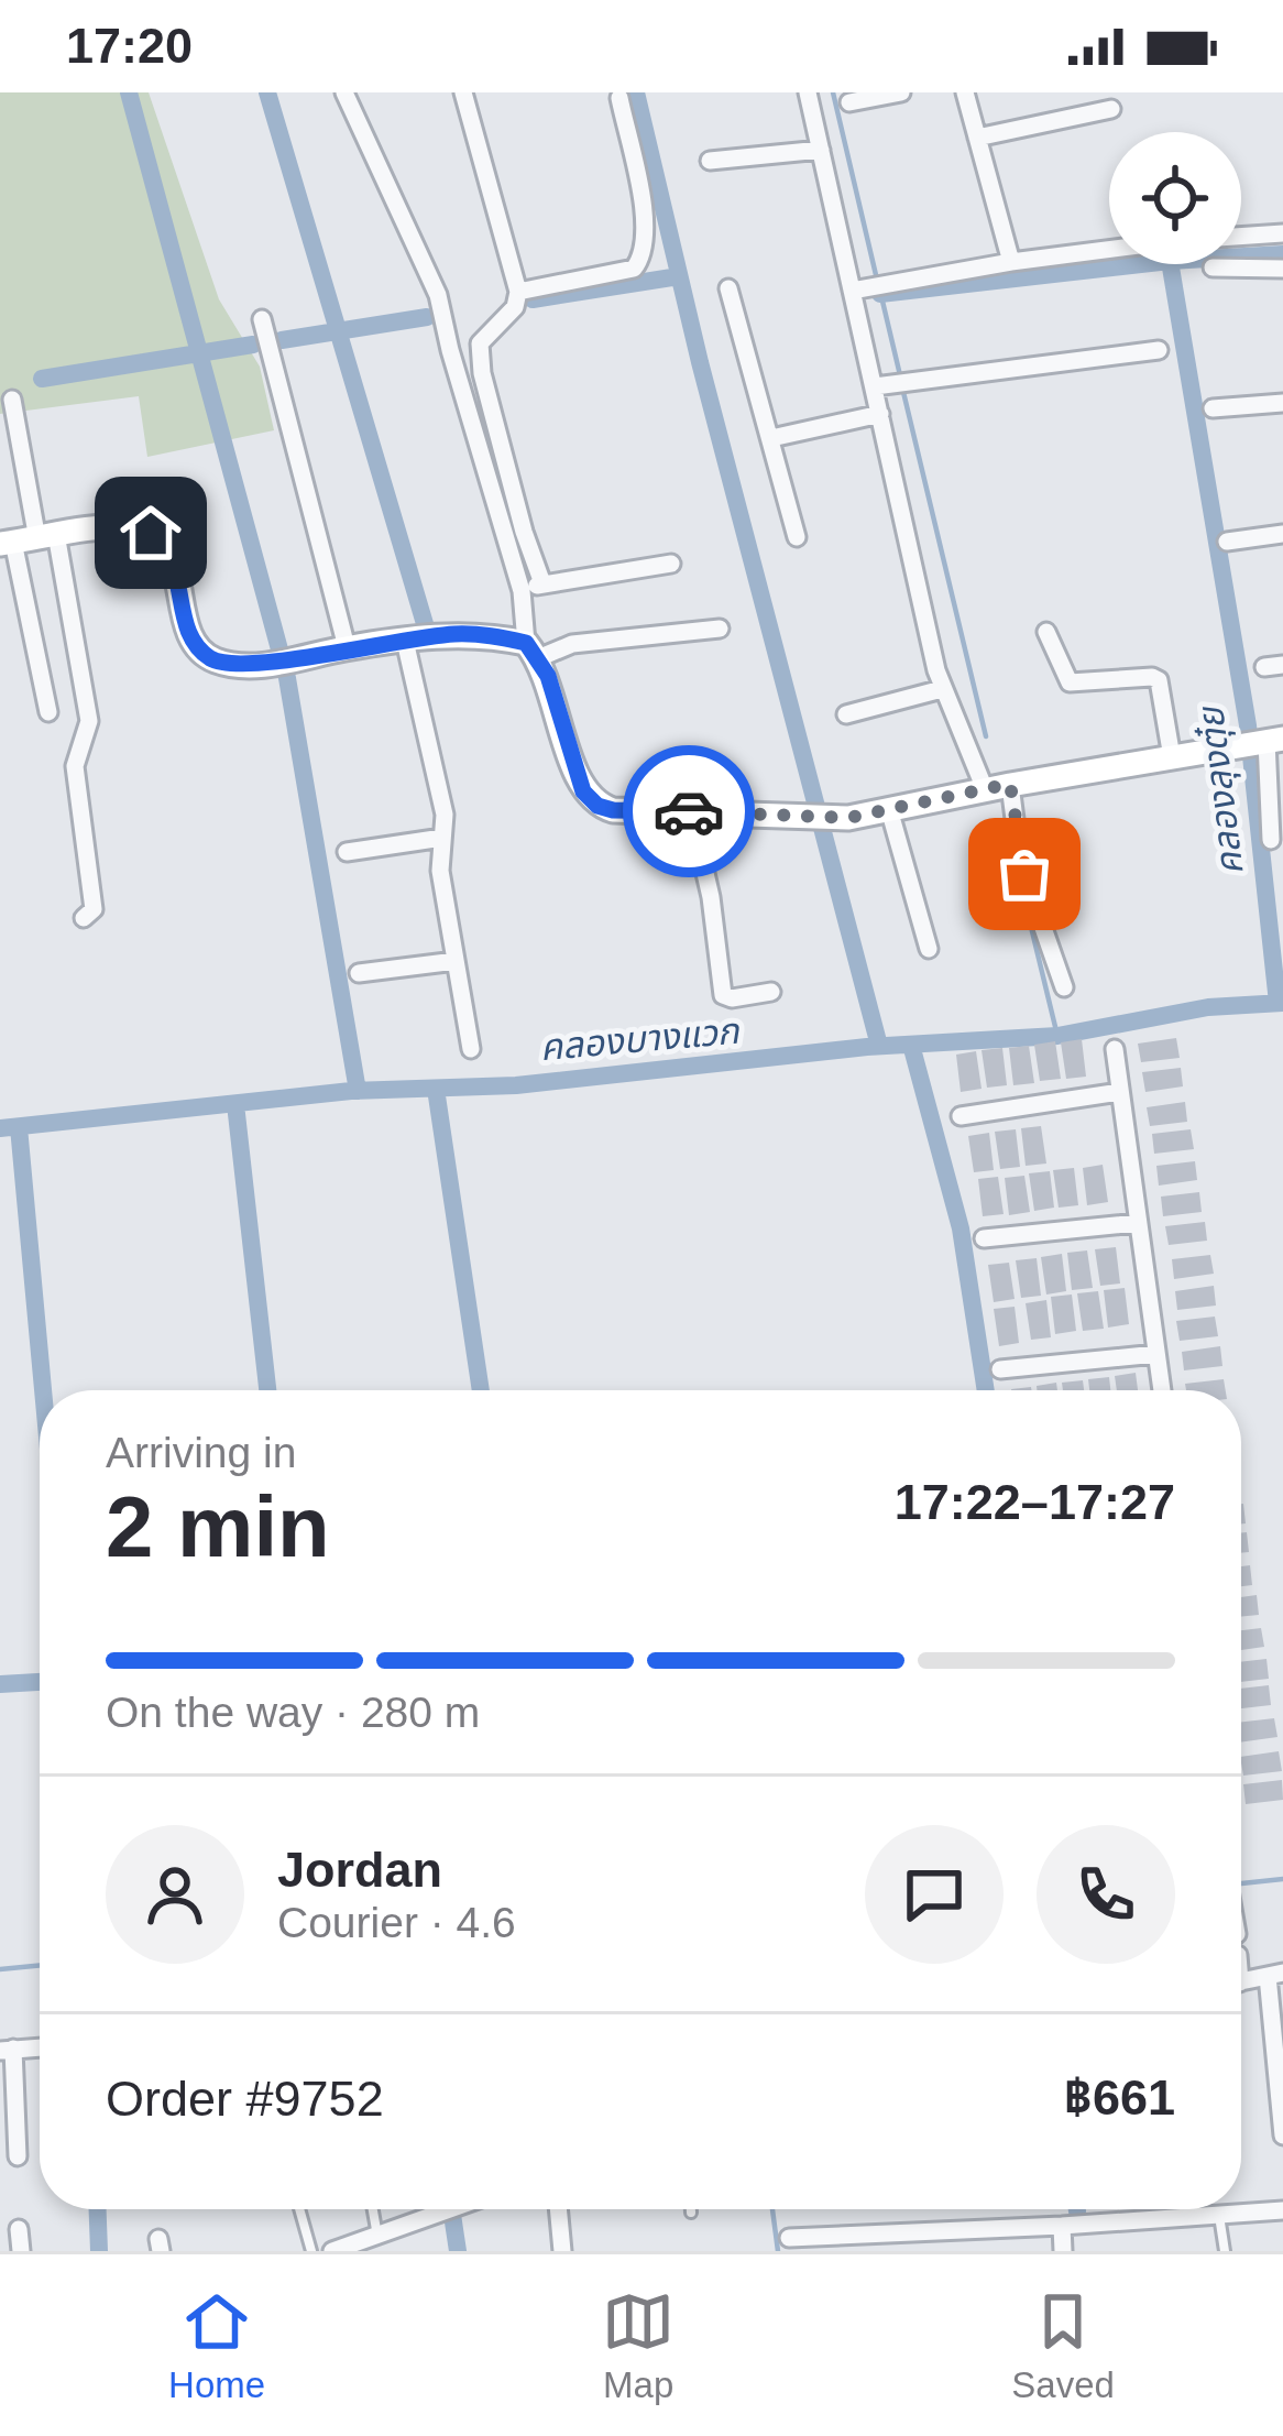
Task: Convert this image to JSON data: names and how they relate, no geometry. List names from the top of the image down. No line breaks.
{"water":["คลองลุงตุ๋ย","คลองบางแวก"],"page":{"status":"17:20","heading":["2 min","Arriving in","17:22–17:27"],"panel":["Jordan","Courier · 4.6","Order #9752","฿661"],"bar":"On the way · 280 m","tabs":["Home","Map","Saved"]}}
